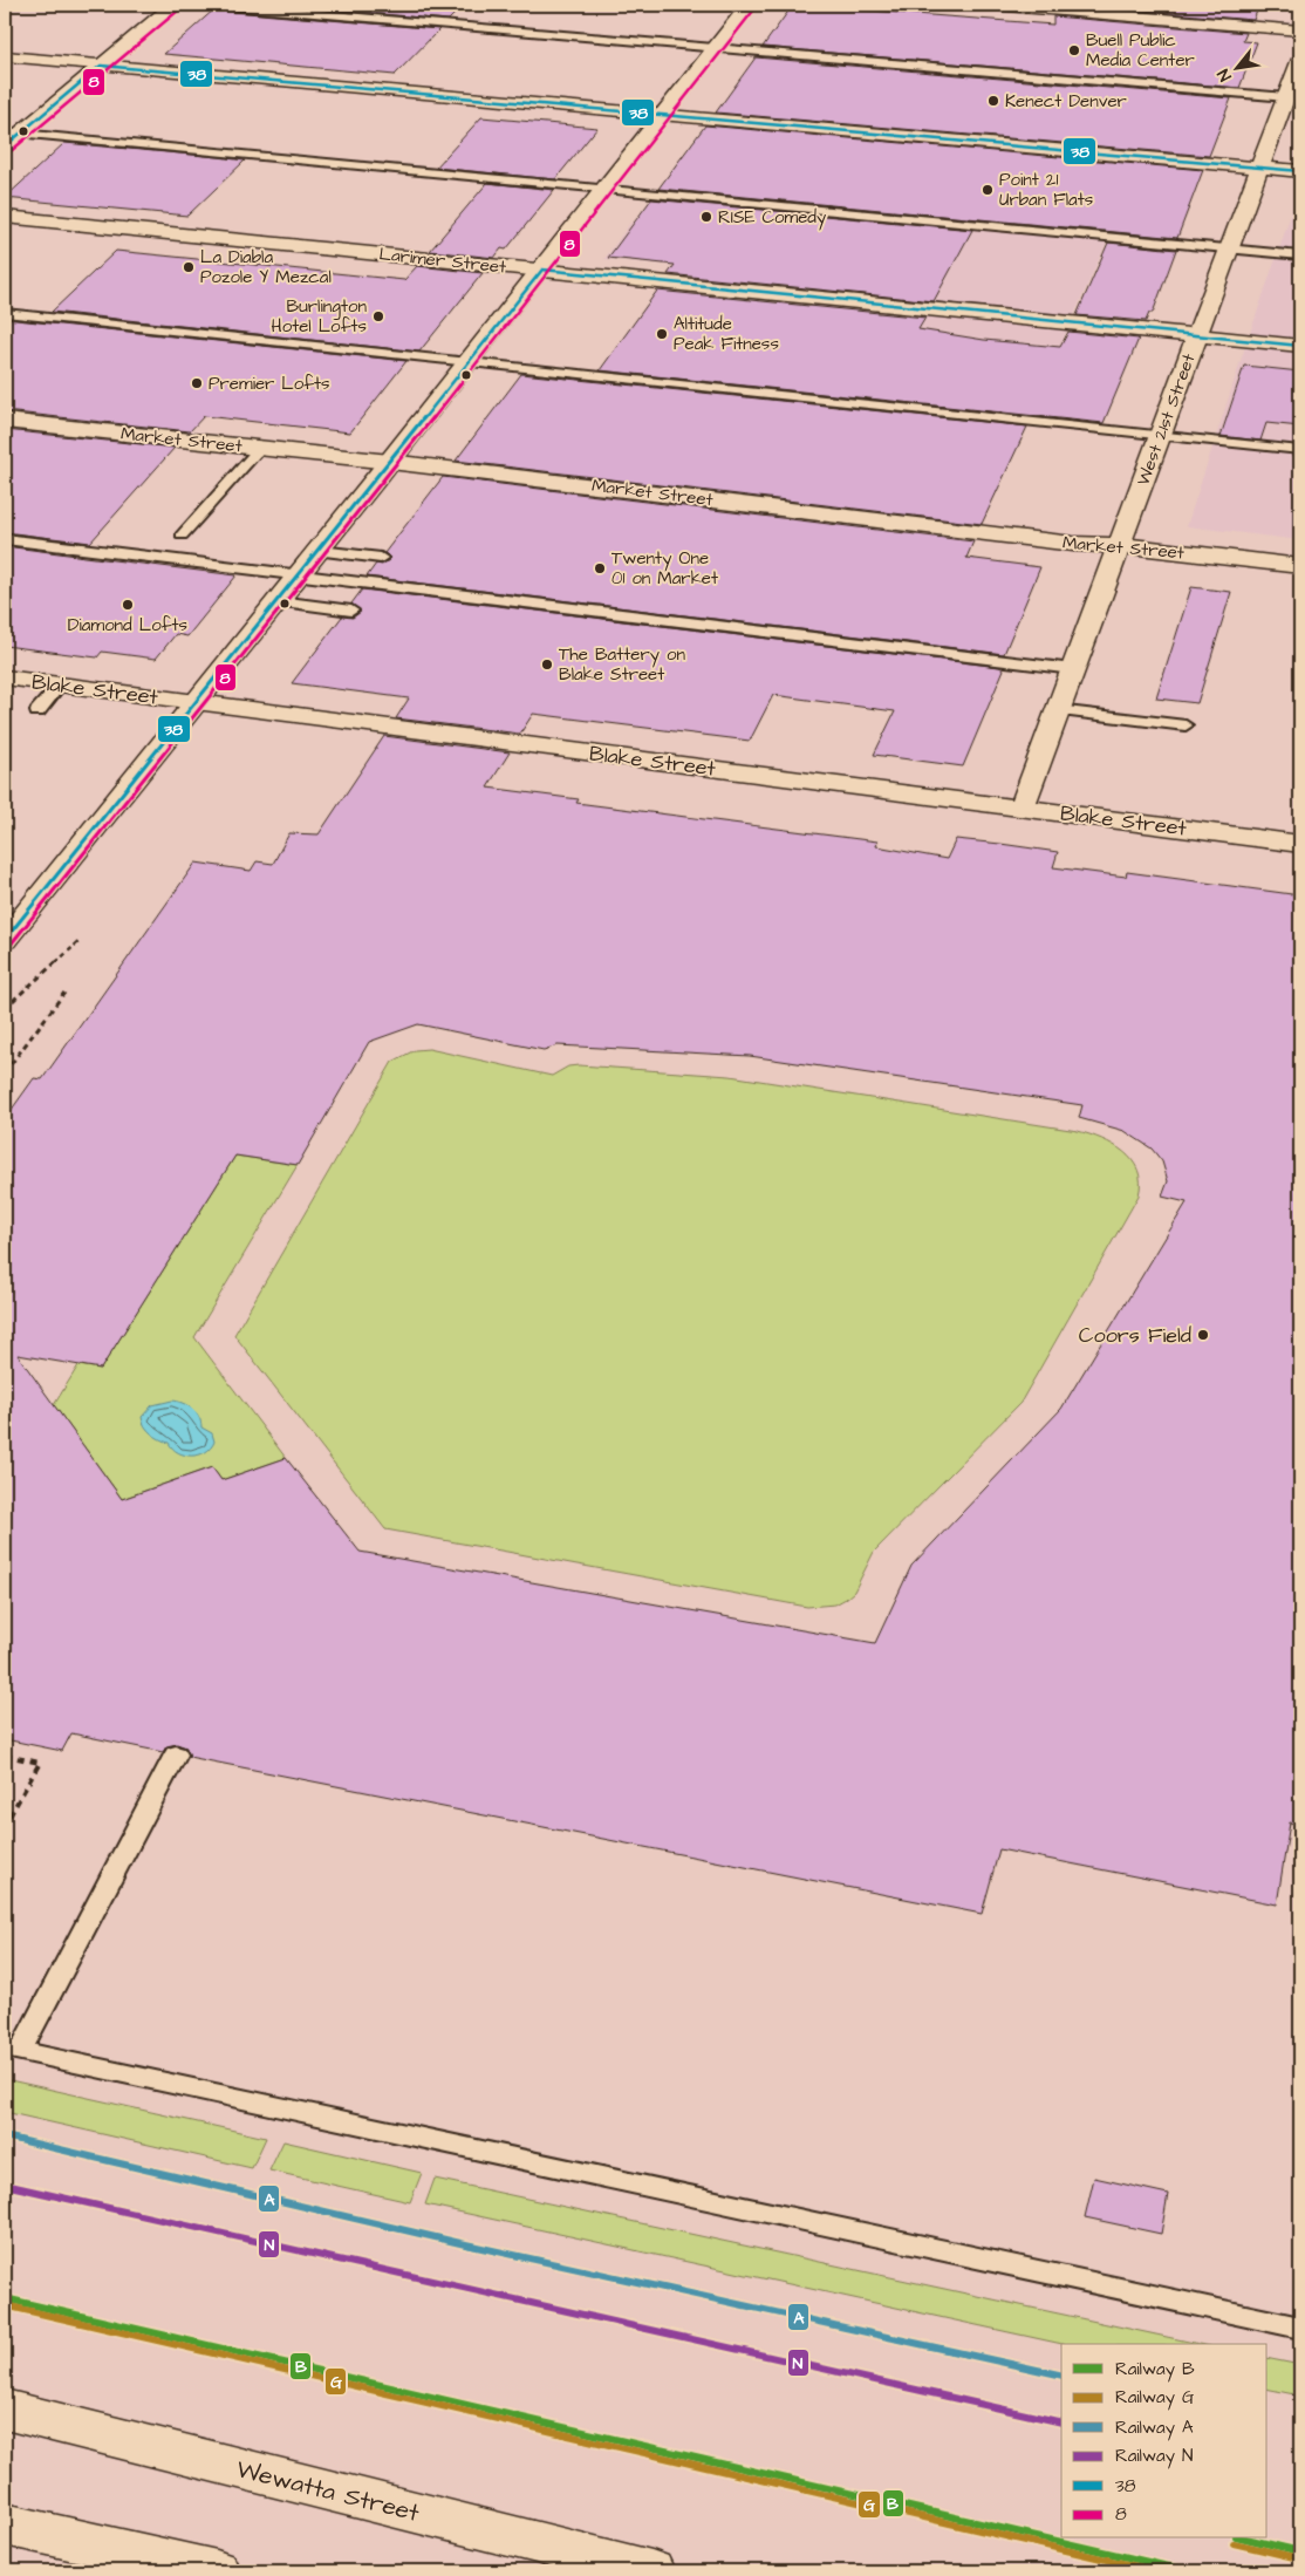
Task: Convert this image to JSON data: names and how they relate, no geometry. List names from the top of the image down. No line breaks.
{"streets":{"street":["Larimer Street","West 21st Street","Market Street","Blake Street","Wewatta Street"]},"crossings":[["Larimer Street","West 21st Street"],["West 21st Street","Market Street"],["West 21st Street","Blake Street"]],"places":["Buell Public Media Center","Kenect Denver","Point 21 Urban Flats","RISE Comedy","La Diabla Pozole Y Mezcal","Burlington Hotel Lofts","Altitude Peak Fitness","Premier Lofts","Twenty One 01 on Market","Diamond Lofts","The Battery on Blake Street","Coors Field"],"lines":["transit line 8","transit line 38","rail line A","rail line N","rail line B","rail line G"],"legend":["Railway B","Railway G","Railway A","Railway N","38","8"],"north":"bottom left"}
